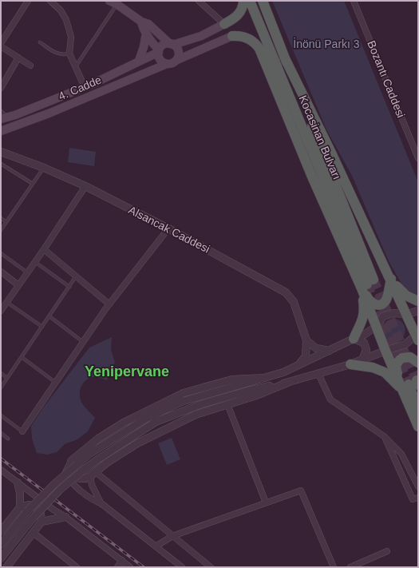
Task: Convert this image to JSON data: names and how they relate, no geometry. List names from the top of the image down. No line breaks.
{"streets":{"highway":["Kocasinan Bulvarı"],"main road":["4. Cadde"],"street":["Bozantı Caddesi","Alsancak Caddesi"]},"districts":["Yenipervane"],"parks":["İnönü Parkı 3"]}
